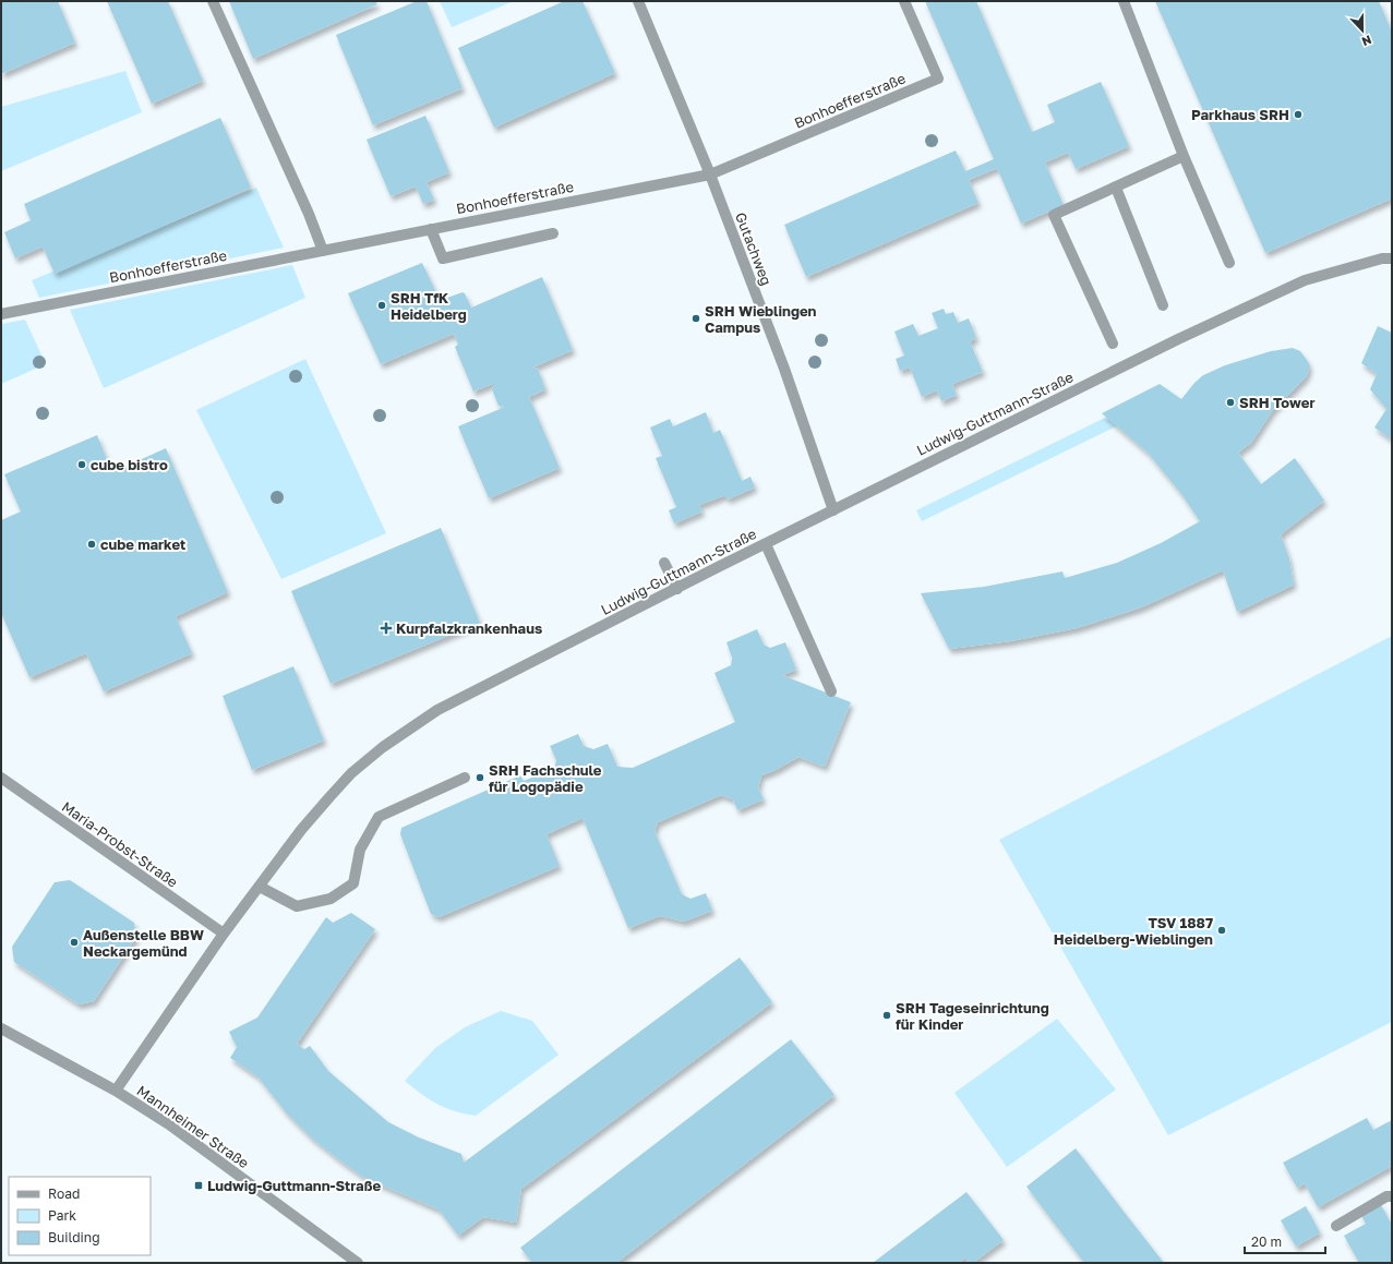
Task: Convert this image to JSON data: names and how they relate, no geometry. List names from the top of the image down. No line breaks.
{"streets":{"street":["Bonhoefferstraße","Gutachweg","Ludwig-Guttmann-Straße","Maria-Probst-Straße","Mannheimer Straße"]},"crossings":[["Bonhoefferstraße","Gutachweg"],["Gutachweg","Ludwig-Guttmann-Straße"],["Ludwig-Guttmann-Straße","Maria-Probst-Straße"],["Ludwig-Guttmann-Straße","Mannheimer Straße"]],"places":{"other":["Parkhaus SRH","SRH TfK Heidelberg","SRH Wieblingen Campus","SRH Tower","cube bistro","cube market","SRH Fachschule für Logopädie","TSV 1887 Heidelberg-Wieblingen","Außenstelle BBW Neckargemünd","SRH Tageseinrichtung für Kinder"],"health":["Kurpfalzkrankenhaus"],"transit":["Ludwig-Guttmann-Straße"]},"legend":["Road","Park","Building"],"scale_bar":"20 m","north":"bottom"}
